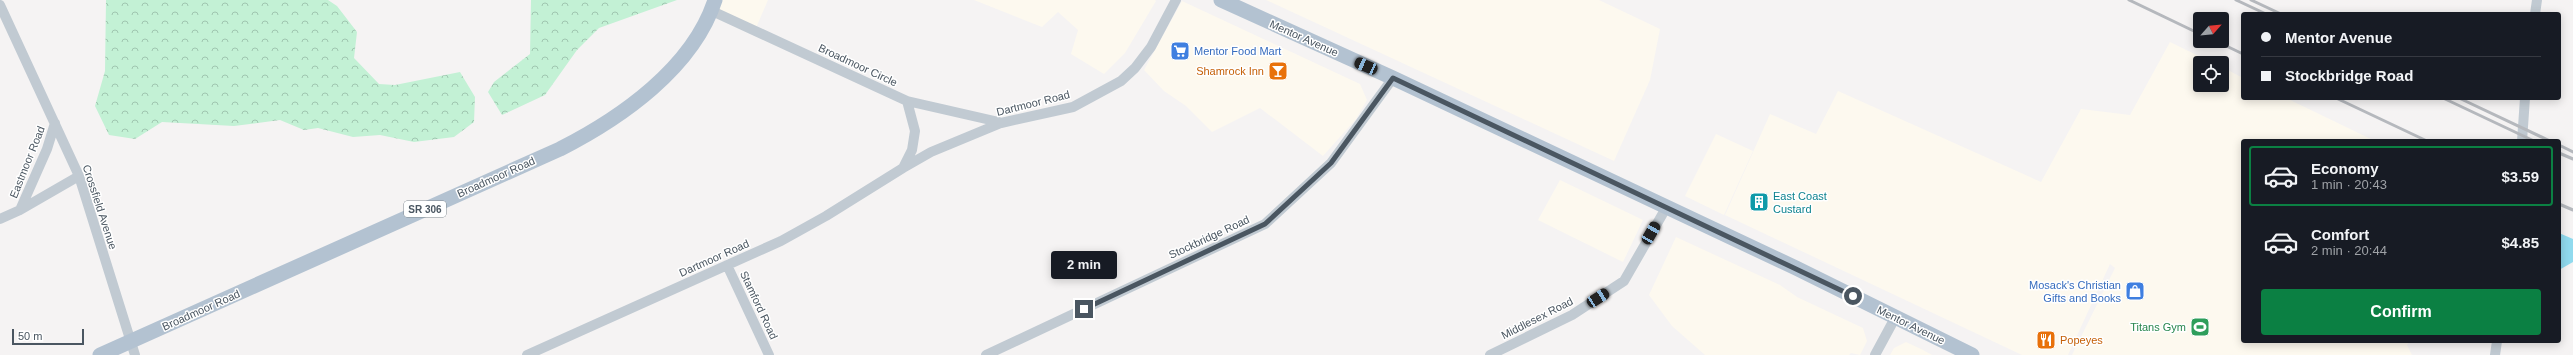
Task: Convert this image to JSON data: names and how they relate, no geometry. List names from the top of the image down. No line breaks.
{"streets":{"main road":["Mentor Avenue","Broadmoor Road","SR 306"],"street":["Broadmoor Circle","Dartmoor Road","Eastmoor Road","Crossfield Avenue","Stockbridge Road","Stamford Road","Middlesex Road"]},"crossings":[["Mentor Avenue","Stockbridge Road"],["Mentor Avenue","Middlesex Road"],["Broadmoor Circle","Dartmoor Road"],["Broadmoor Circle","Broadmoor Road"],["Dartmoor Road","Stamford Road"],["Eastmoor Road","Crossfield Avenue"],["Broadmoor Road","Crossfield Avenue"]],"places":{"supermarket":["Mentor Food Mart"],"bar":["Shamrock Inn"],"building":["East Coast Custard"],"shop":["Mosack's Christian Gifts and Books"],"sports":["Titans Gym"],"restaurant":["Popeyes"]},"scale_bar":"50 m","north":"top right","page":{"banner":["Mentor Avenue","Stockbridge Road"],"list":[{"name":"Economy","note":"1 min · 20:43","value":"$3.59"},{"name":"Comfort","note":"2 min · 20:44","value":"$4.85"}],"bubble":"2 min","buttons":"Confirm","scale":"50 m"}}
